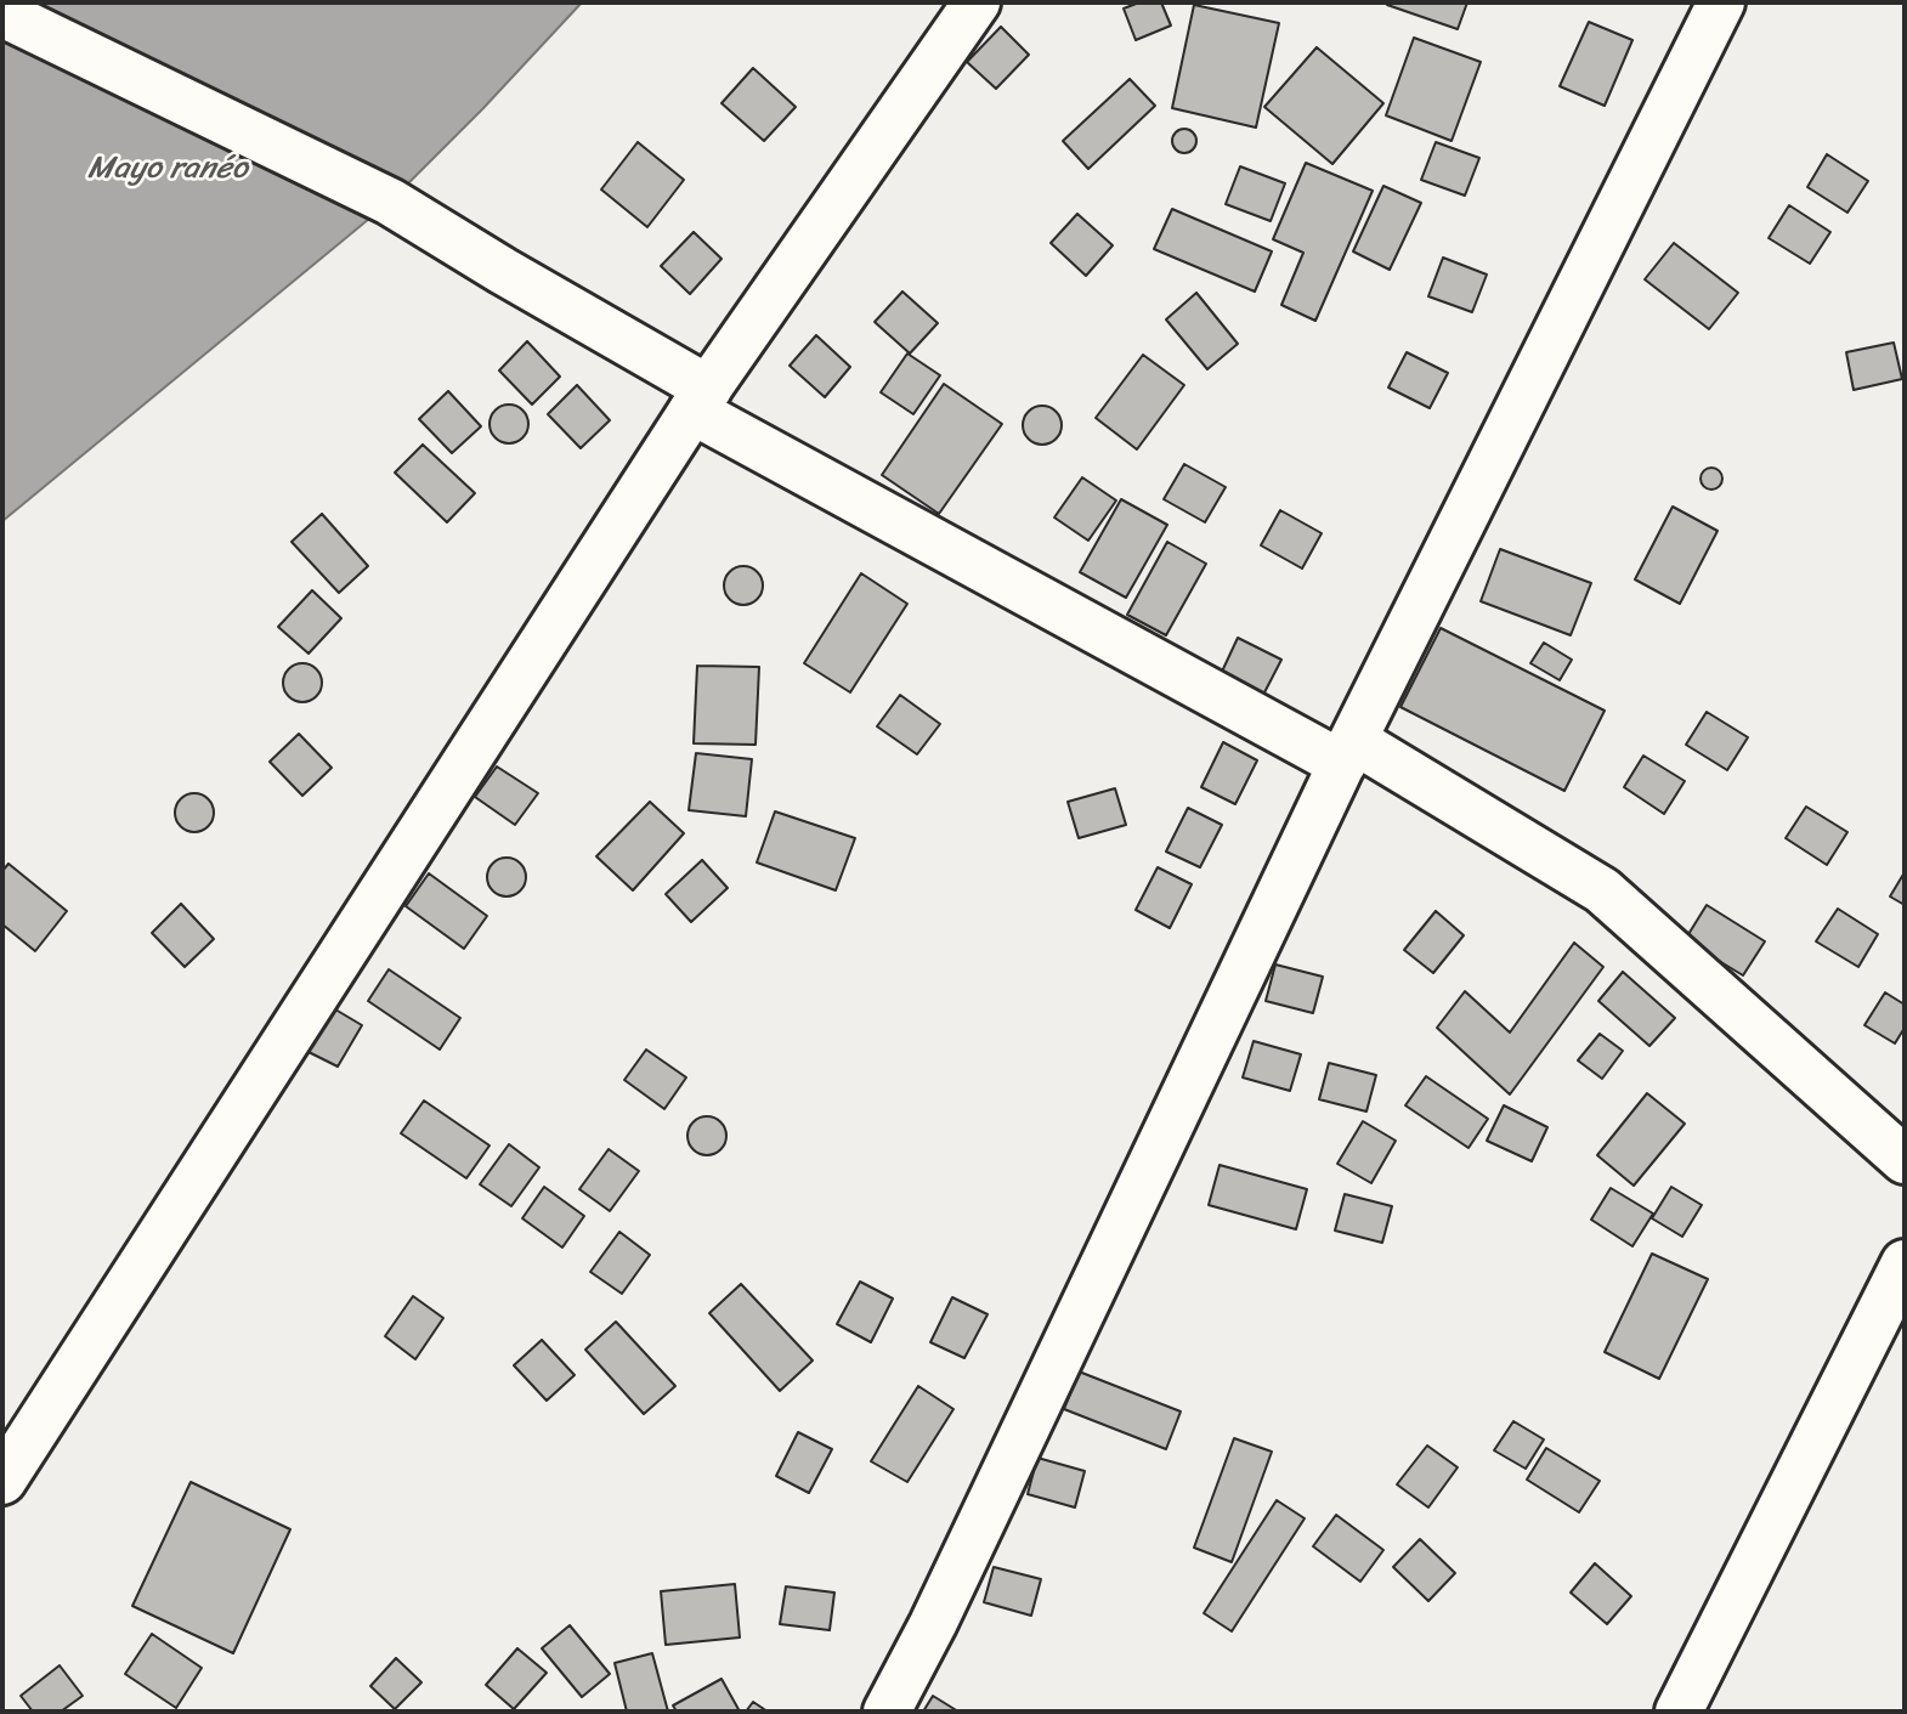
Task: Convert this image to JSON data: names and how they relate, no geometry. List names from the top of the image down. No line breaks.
{"water":["Mayo ranéo"]}
